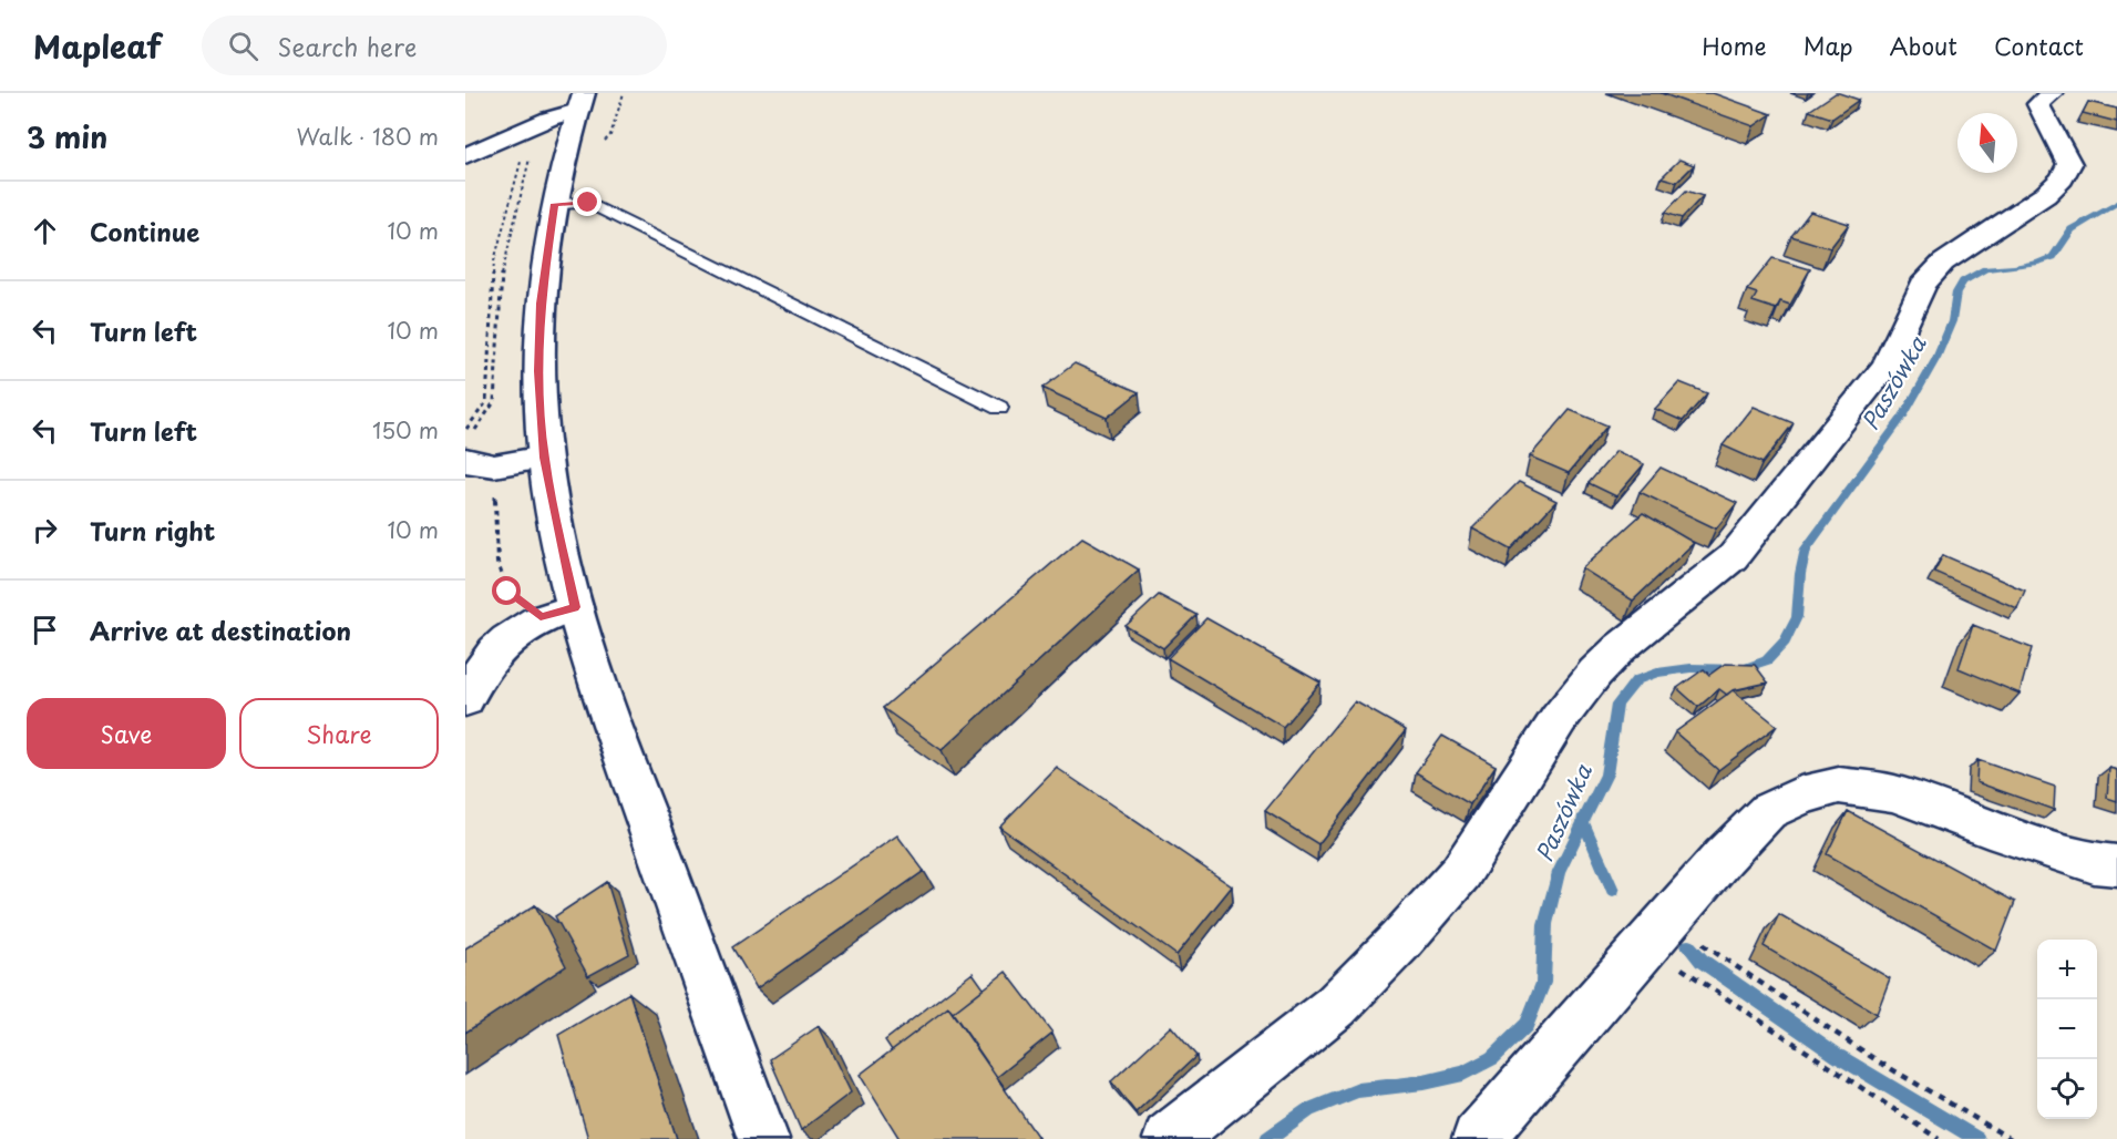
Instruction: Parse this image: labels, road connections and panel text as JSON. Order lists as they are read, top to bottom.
{
  "water": ["Paszówka"],
  "north": "top",
  "page": {
    "header": "Mapleaf",
    "search": "Search here",
    "nav": [
      "Home",
      "Map",
      "About",
      "Contact"
    ],
    "heading": ["3 min", "Walk · 180 m"],
    "list": [
      ["Continue", "10 m"],
      ["Turn left", "10 m"],
      ["Turn left", "150 m"],
      ["Turn right", "10 m"],
      "Arrive at destination"
    ],
    "buttons": ["Save", "Share"],
    "map_buttons": ["+", "−"]
  }
}
